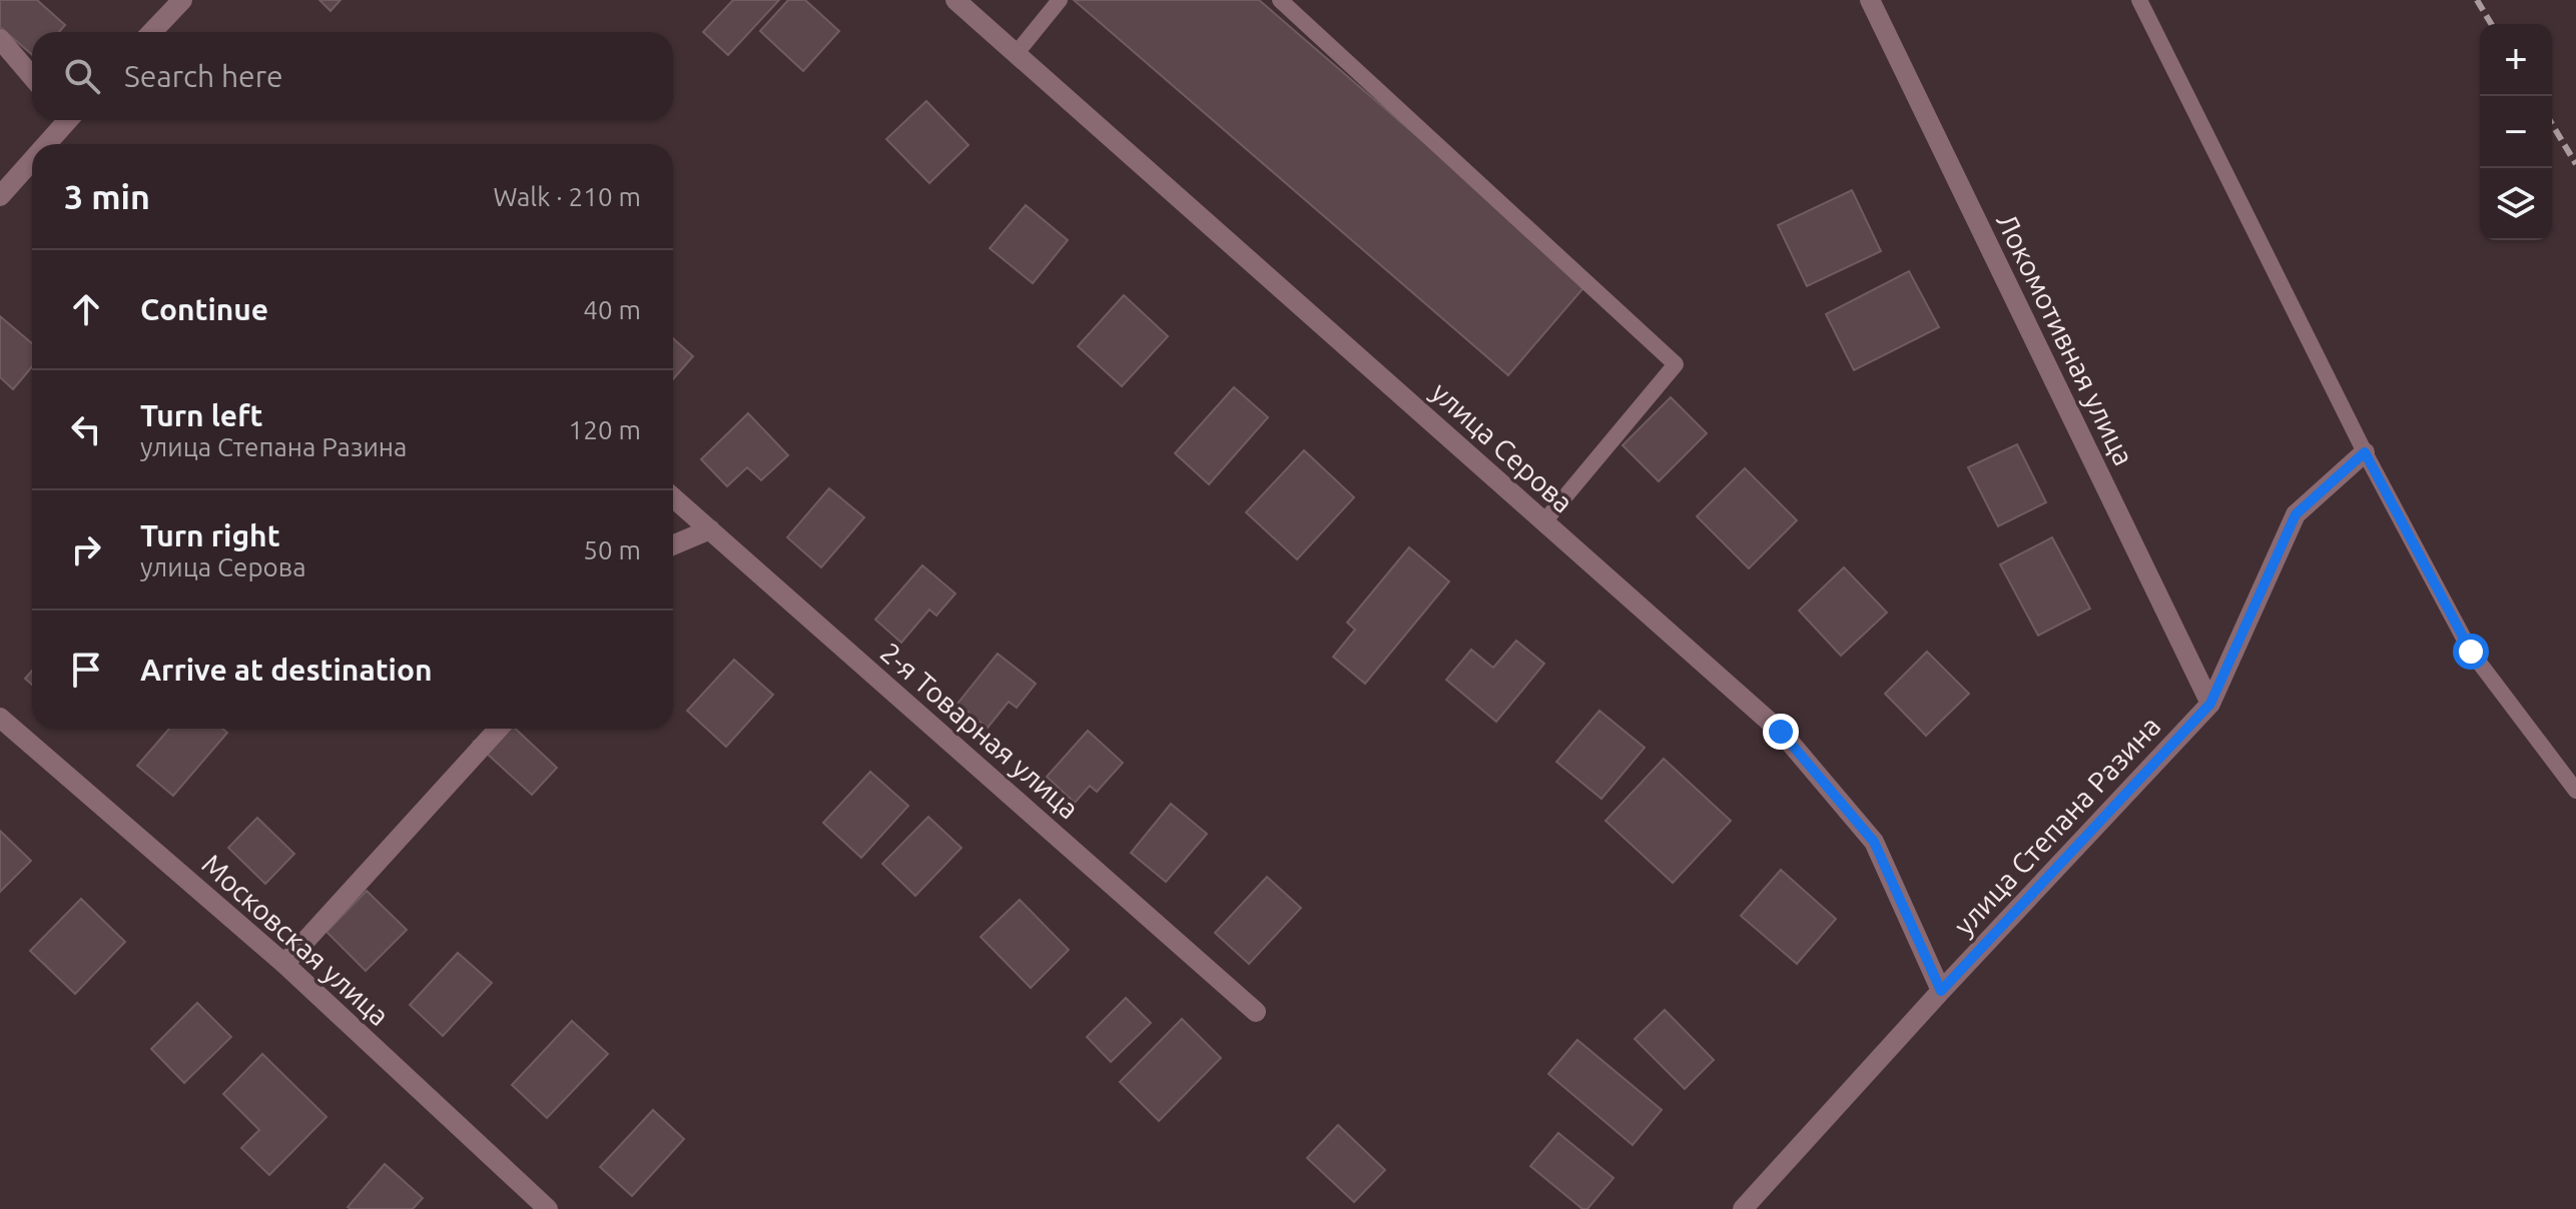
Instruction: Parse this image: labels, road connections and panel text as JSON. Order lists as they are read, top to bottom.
{
  "streets": {
    "street": [
      "Локомотивная улица",
      "улица Серова",
      "2-я Товарная улица",
      "улица Степана Разина",
      "Московская улица"
    ]
  },
  "crossings": [
    ["Локомотивная улица", "улица Степана Разина"],
    ["улица Серова", "улица Степана Разина"]
  ],
  "page": {
    "map_buttons": ["+", "−"],
    "search": "Search here",
    "heading": ["3 min", "Walk · 210 m"],
    "list": [
      ["Continue", "40 m"],
      ["Turn left", "улица Степана Разина", "120 m"],
      ["Turn right", "улица Серова", "50 m"],
      "Arrive at destination"
    ]
  }
}
